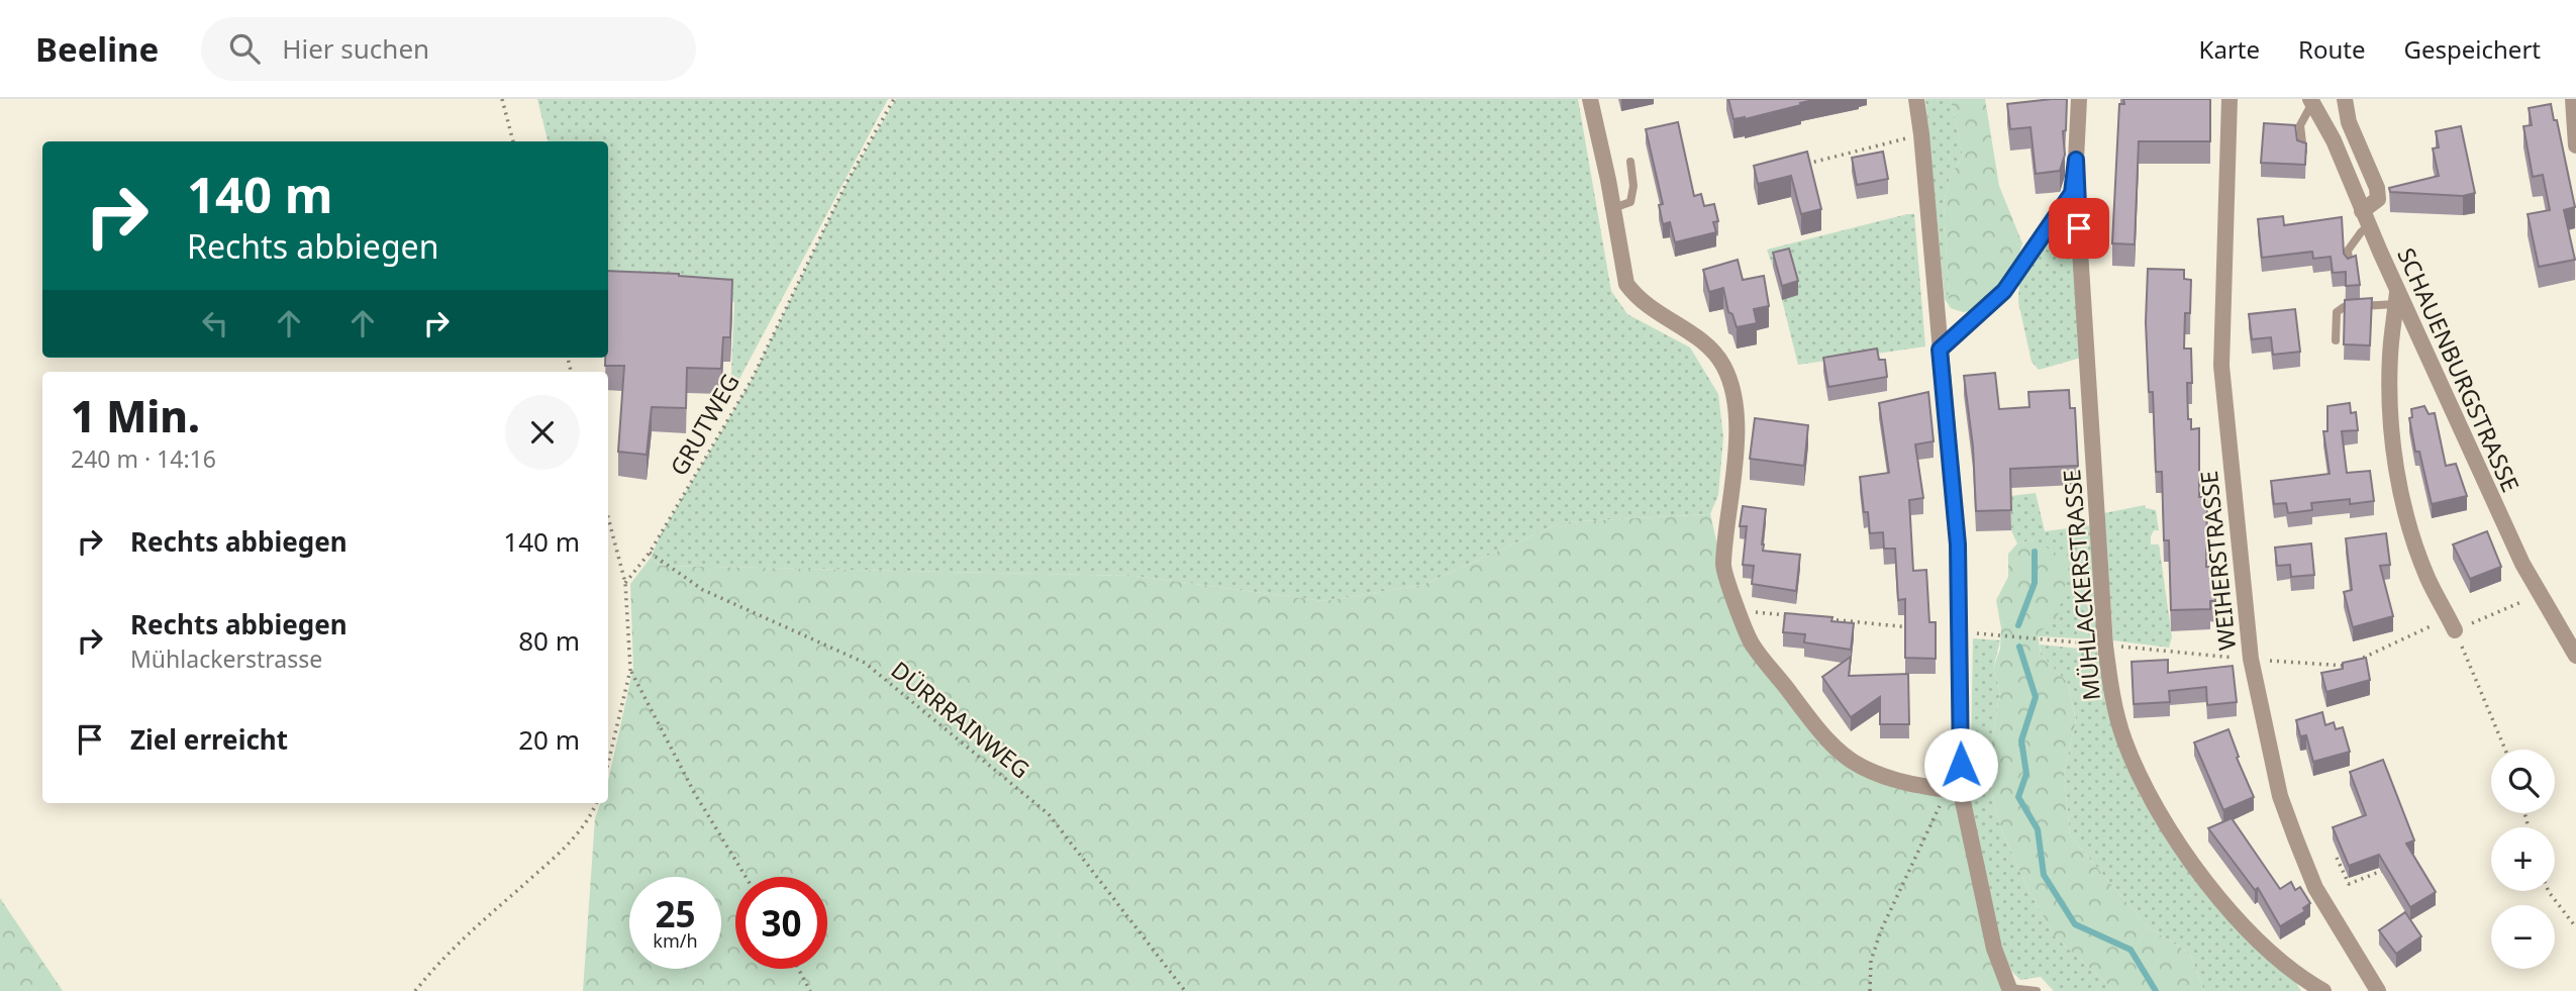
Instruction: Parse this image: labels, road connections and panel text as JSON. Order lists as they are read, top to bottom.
{
  "streets": {
    "street": ["SCHAUENBURGSTRASSE", "WEIHERSTRASSE", "MÜHLACKERSTRASSE"],
    "path": ["GRUTWEG", "DÜRRRAINWEG"]
  },
  "crossings": [
    ["GRUTWEG", "DÜRRRAINWEG"]
  ],
  "page": {
    "header": "Beeline",
    "search": "Hier suchen",
    "nav": ["Karte", "Route", "Gespeichert"],
    "turn": ["140 m", "Rechts abbiegen"],
    "heading": ["1 Min.", "240 m · 14:16"],
    "list": [
      {
        "name": "Rechts abbiegen",
        "value": "140 m"
      },
      {
        "name": "Rechts abbiegen",
        "note": "Mühlackerstrasse",
        "value": "80 m"
      },
      {
        "name": "Ziel erreicht",
        "value": "20 m"
      }
    ],
    "map_buttons": ["+", "−"],
    "speed": "25 km/h",
    "limit": "30"
  }
}
